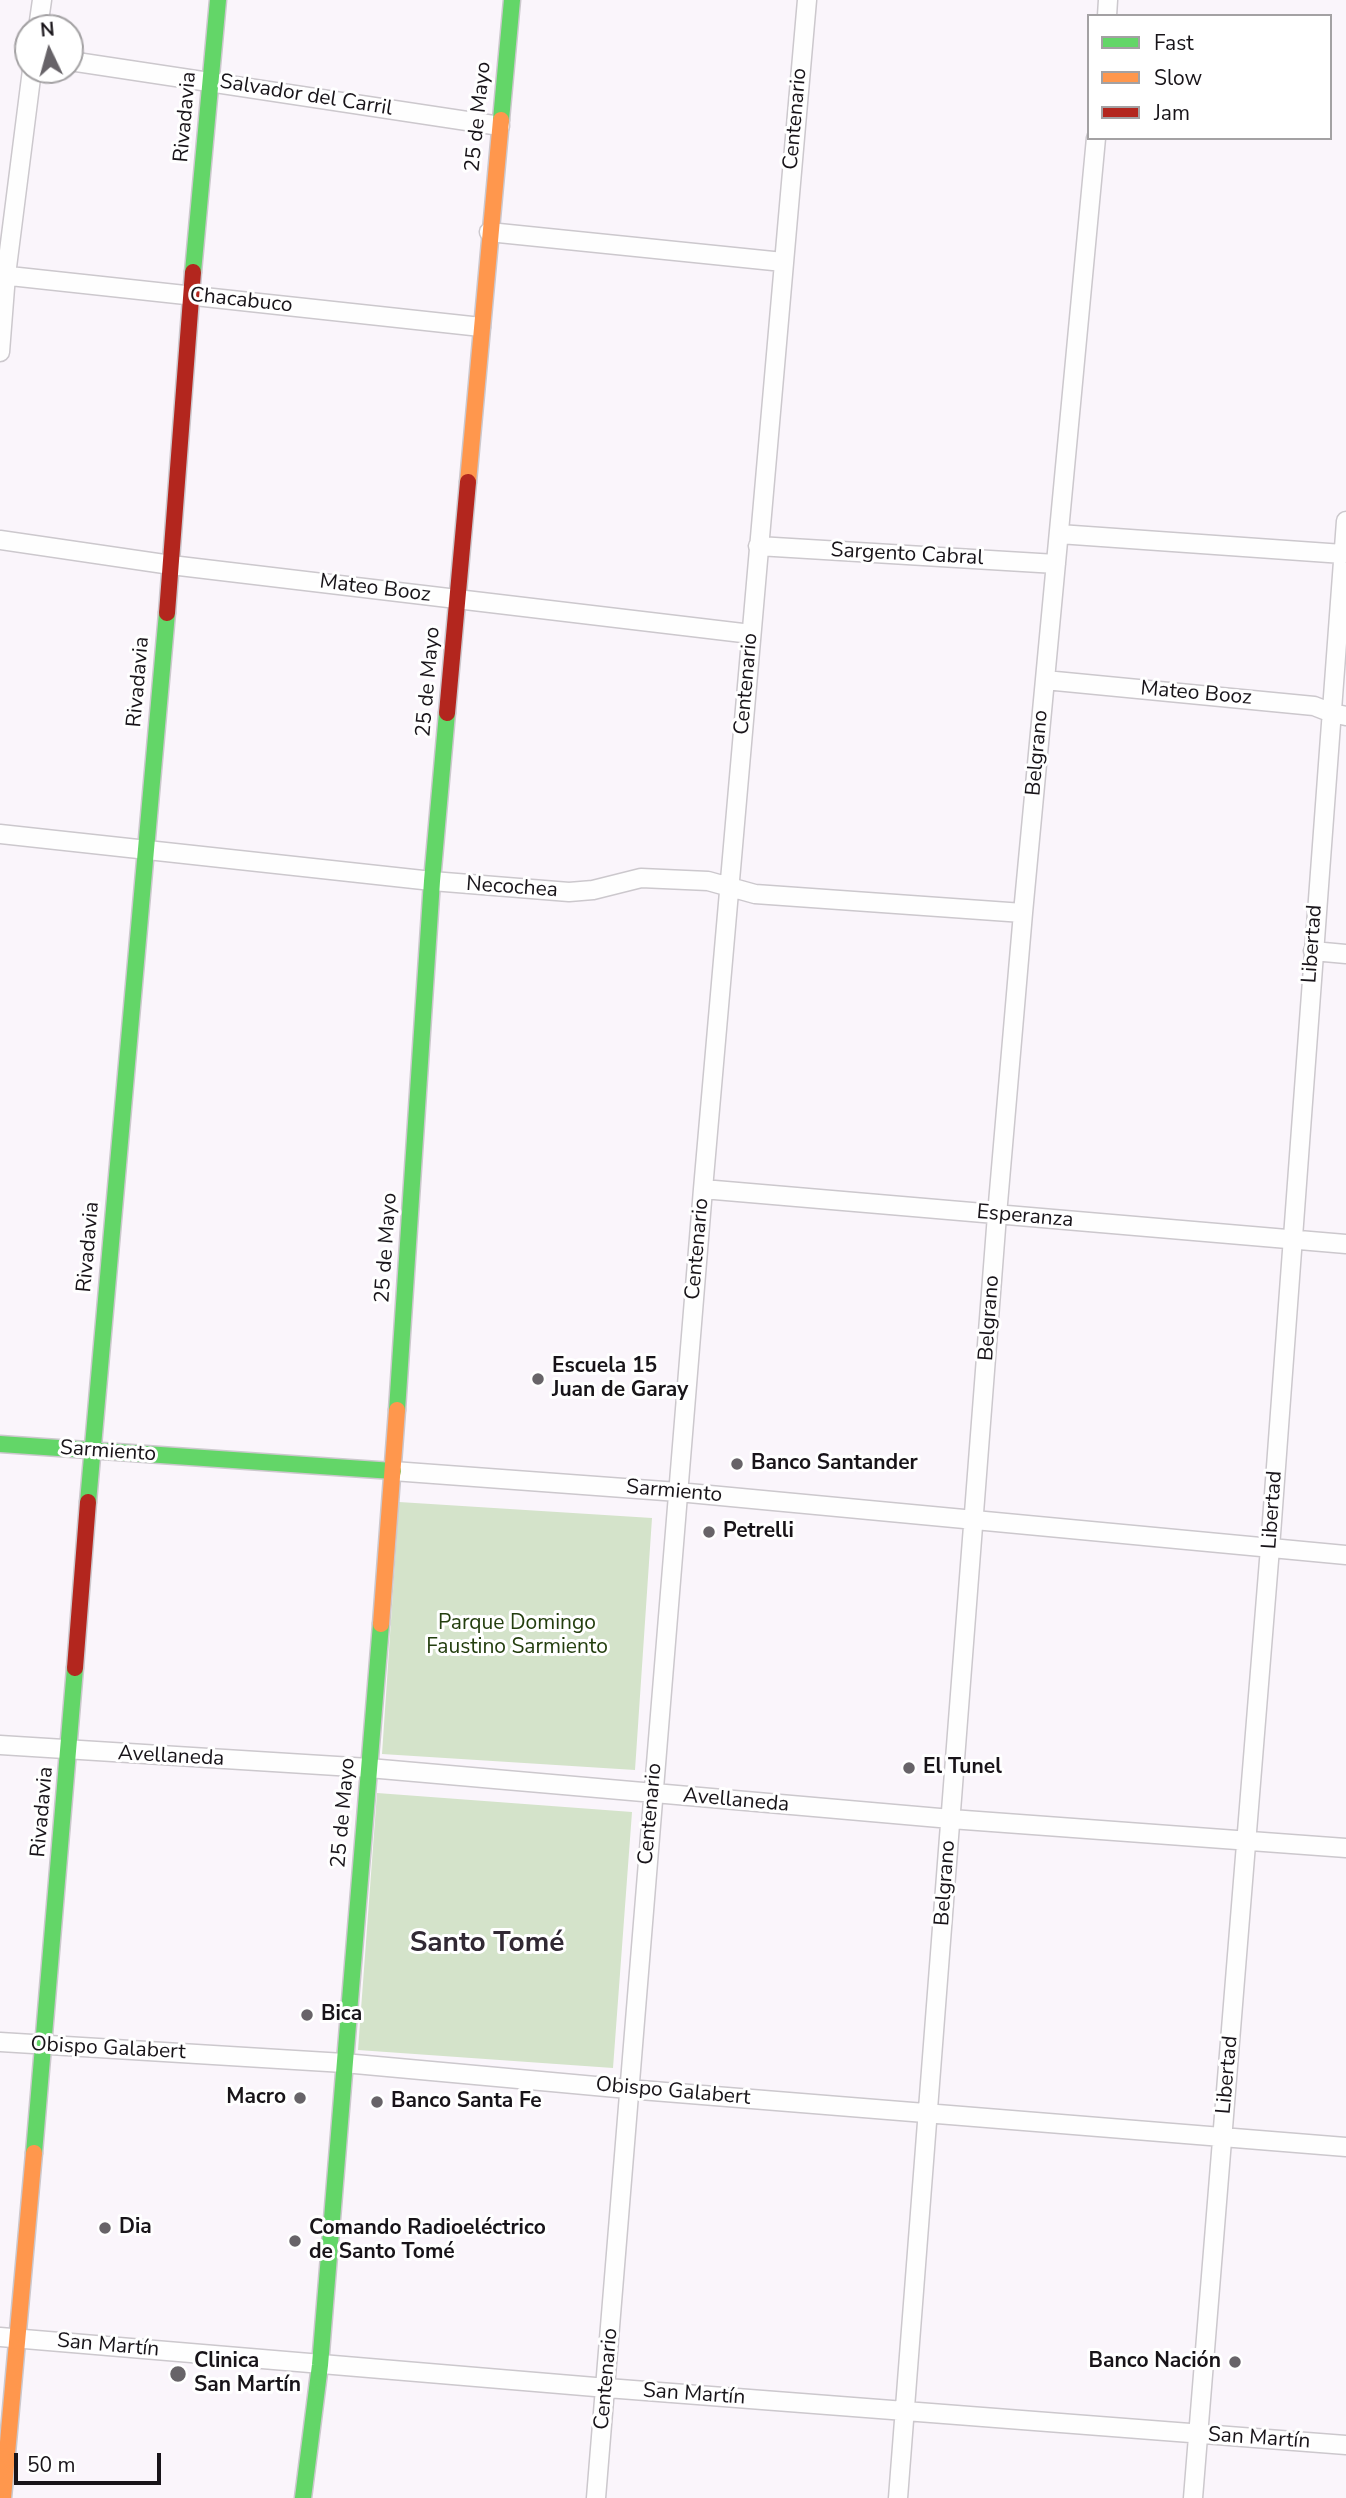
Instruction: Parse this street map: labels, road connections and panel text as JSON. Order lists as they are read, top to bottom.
{
  "streets": {
    "main road": ["Rivadavia", "25 de Mayo", "Sarmiento"],
    "street": [
      "Salvador del Carril",
      "Centenario",
      "Chacabuco",
      "Sargento Cabral",
      "Mateo Booz",
      "Belgrano",
      "Necochea",
      "Libertad",
      "Esperanza",
      "Avellaneda",
      "Obispo Galabert",
      "San Martín"
    ]
  },
  "crossings": [
    ["Salvador del Carril", "Rivadavia"],
    ["Salvador del Carril", "25 de Mayo"],
    ["Rivadavia", "Chacabuco"],
    ["Rivadavia", "Mateo Booz"],
    ["Rivadavia", "Necochea"],
    ["Rivadavia", "Sarmiento"],
    ["Rivadavia", "Avellaneda"],
    ["Rivadavia", "Obispo Galabert"],
    ["Rivadavia", "San Martín"],
    ["25 de Mayo", "Chacabuco"],
    ["25 de Mayo", "Mateo Booz"],
    ["25 de Mayo", "Necochea"],
    ["25 de Mayo", "Sarmiento"],
    ["25 de Mayo", "Avellaneda"],
    ["25 de Mayo", "Obispo Galabert"],
    ["25 de Mayo", "San Martín"],
    ["Centenario", "Sargento Cabral"],
    ["Centenario", "Mateo Booz"],
    ["Centenario", "Necochea"],
    ["Centenario", "Esperanza"],
    ["Centenario", "Sarmiento"],
    ["Centenario", "Avellaneda"],
    ["Centenario", "Obispo Galabert"],
    ["Centenario", "San Martín"],
    ["Sargento Cabral", "Belgrano"],
    ["Mateo Booz", "Belgrano"],
    ["Mateo Booz", "Libertad"],
    ["Belgrano", "Necochea"],
    ["Belgrano", "Esperanza"],
    ["Belgrano", "Sarmiento"],
    ["Belgrano", "Avellaneda"],
    ["Belgrano", "Obispo Galabert"],
    ["Belgrano", "San Martín"],
    ["Libertad", "Esperanza"],
    ["Libertad", "Sarmiento"],
    ["Libertad", "Avellaneda"],
    ["Libertad", "Obispo Galabert"],
    ["Libertad", "San Martín"]
  ],
  "districts": ["Santo Tomé"],
  "parks": ["Parque Domingo Faustino Sarmiento"],
  "places": [
    "Escuela 15 Juan de Garay",
    "Banco Santander",
    "Petrelli",
    "El Tunel",
    "Bica",
    "Macro",
    "Banco Santa Fe",
    "Dia",
    "Comando Radioeléctrico de Santo Tomé",
    "Banco Nación",
    "Clinica San Martín"
  ],
  "legend": ["Fast", "Slow", "Jam"],
  "scale_bar": "50 m",
  "north": "top"
}
